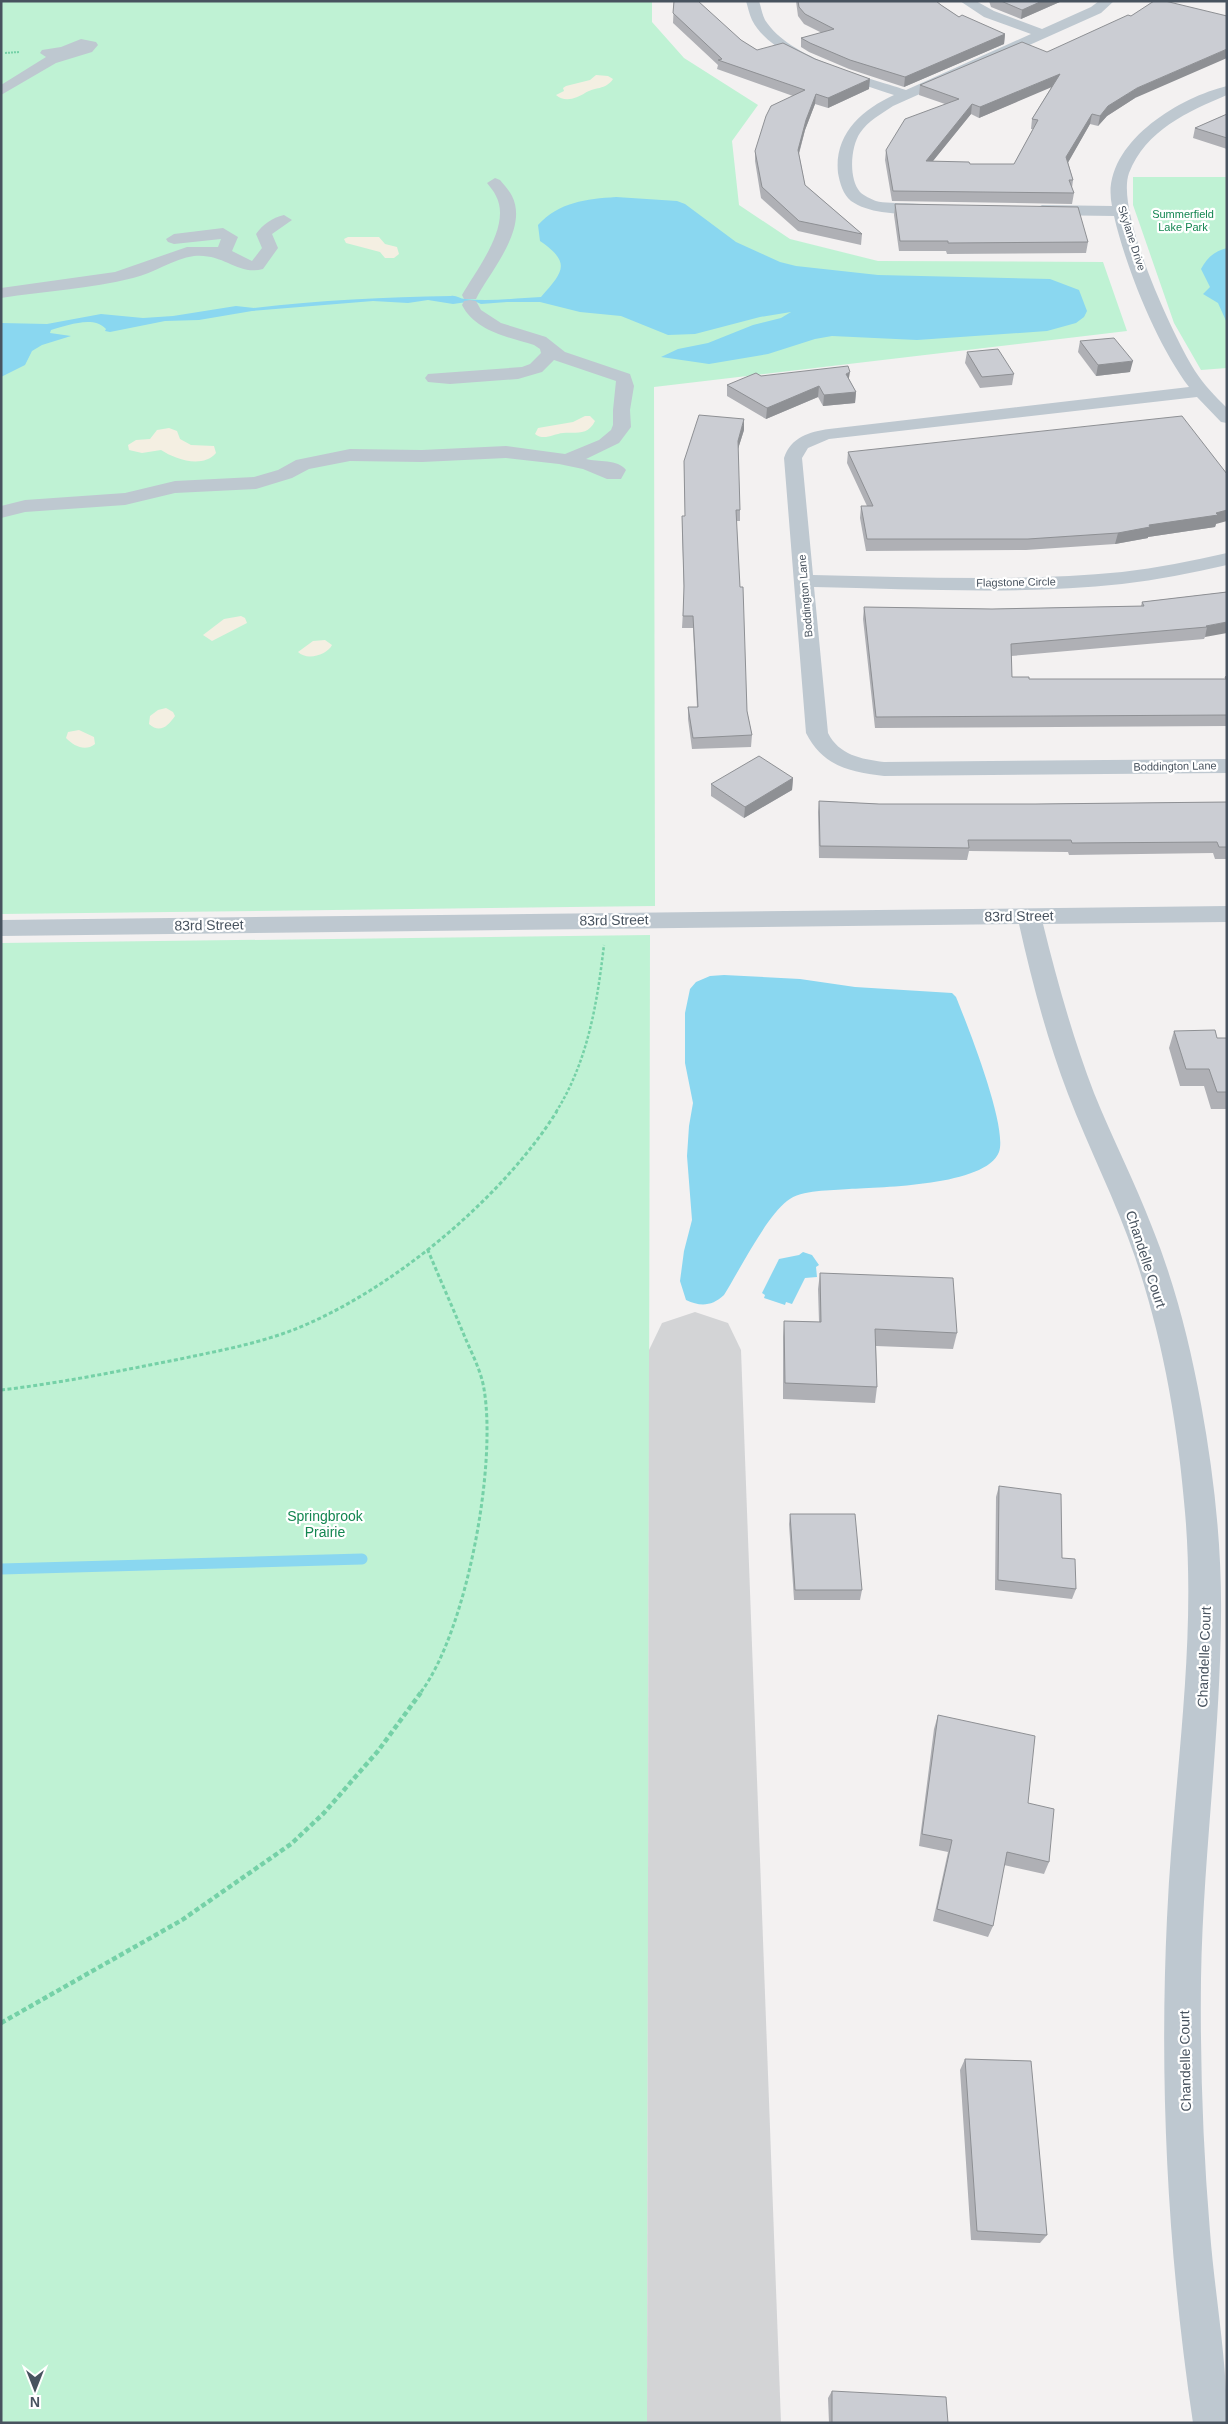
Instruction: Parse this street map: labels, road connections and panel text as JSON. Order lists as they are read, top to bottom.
{
  "streets": {
    "street": [
      "Skylane Drive",
      "Flagstone Circle",
      "Boddington Lane",
      "83rd Street",
      "Chandelle Court"
    ]
  },
  "crossings": [
    ["Skylane Drive", "Boddington Lane"],
    ["Flagstone Circle", "Boddington Lane"],
    ["83rd Street", "Chandelle Court"]
  ],
  "parks": ["Summerfield Lake Park", "Springbrook Prairie"],
  "north": "bottom"
}
